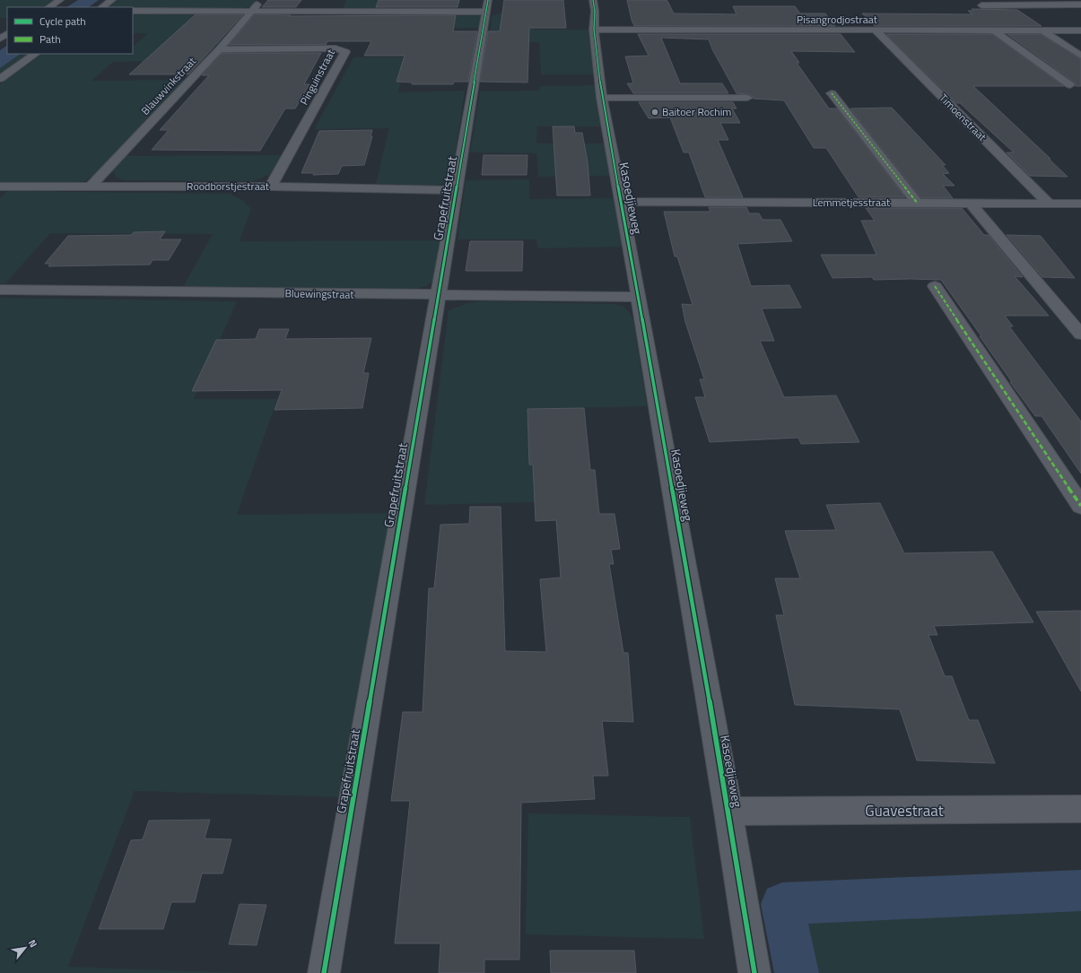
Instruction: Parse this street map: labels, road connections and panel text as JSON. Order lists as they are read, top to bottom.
{
  "streets": {
    "street": [
      "Pisangrodjostraat",
      "Pinguinstraat",
      "Blauwvinkstraat",
      "Timoenstraat",
      "Roodborstjestraat",
      "Grapefruitstraat",
      "Kasoedjieweg",
      "Lemmetjesstraat",
      "Bluewingstraat",
      "Guavestraat"
    ]
  },
  "crossings": [
    ["Pisangrodjostraat", "Timoenstraat"],
    ["Pisangrodjostraat", "Kasoedjieweg"],
    ["Pinguinstraat", "Blauwvinkstraat"],
    ["Pinguinstraat", "Roodborstjestraat"],
    ["Blauwvinkstraat", "Roodborstjestraat"],
    ["Timoenstraat", "Lemmetjesstraat"],
    ["Roodborstjestraat", "Grapefruitstraat"],
    ["Grapefruitstraat", "Bluewingstraat"],
    ["Kasoedjieweg", "Lemmetjesstraat"],
    ["Kasoedjieweg", "Bluewingstraat"],
    ["Kasoedjieweg", "Guavestraat"]
  ],
  "places": ["Baitoer Rochim"],
  "legend": ["Cycle path", "Path"],
  "north": "top right"
}
